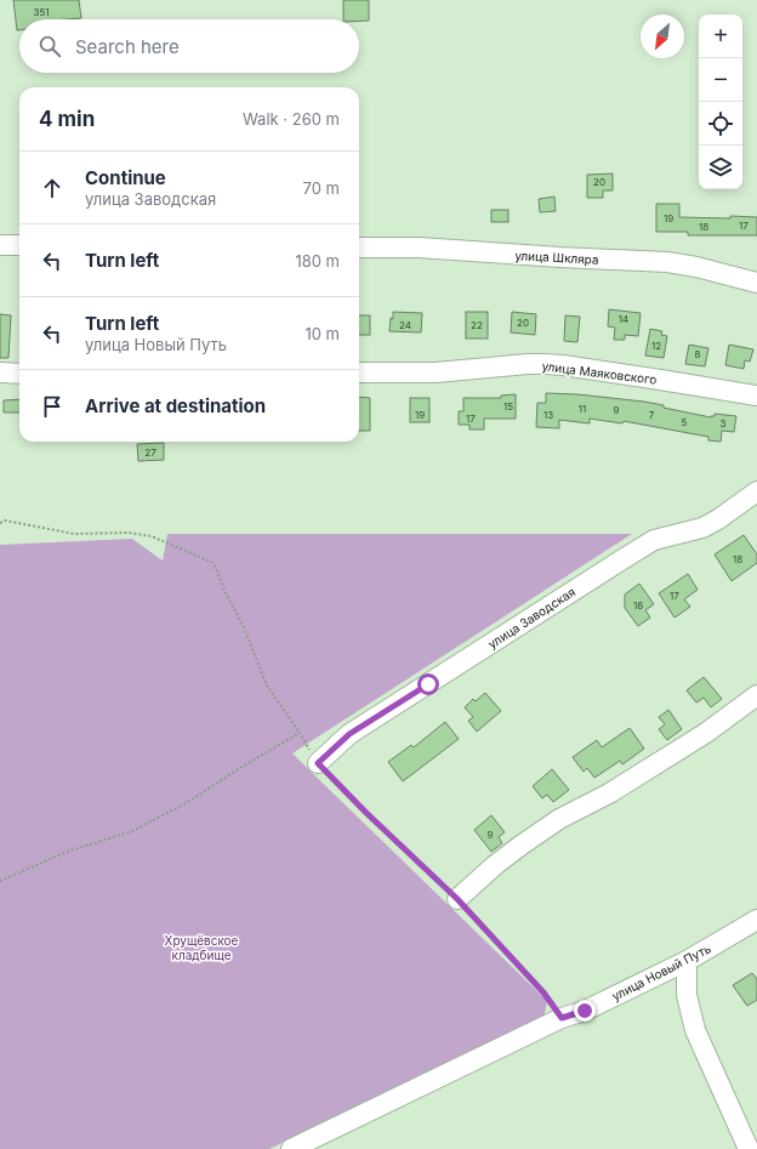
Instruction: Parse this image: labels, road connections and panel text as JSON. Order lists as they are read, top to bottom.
{
  "streets": {
    "street": [
      "улица Шкляра",
      "улица Маяковского",
      "улица Заводская",
      "улица Новый Путь"
    ]
  },
  "parks": ["Хрущёвское кладбище"],
  "house_numbers": [
    "351",
    "20",
    "19",
    "17",
    "18",
    "14",
    "20",
    "24",
    "22",
    "12",
    "8",
    "15",
    "11",
    "9",
    "19",
    "13",
    "7",
    "17",
    "5",
    "3",
    "27",
    "18",
    "17",
    "16",
    "9"
  ],
  "north": "bottom left",
  "page": {
    "map_buttons": ["+", "−"],
    "search": "Search here",
    "heading": ["4 min", "Walk · 260 m"],
    "list": [
      ["Continue", "улица Заводская", "70 m"],
      ["Turn left", "180 m"],
      ["Turn left", "улица Новый Путь", "10 m"],
      "Arrive at destination"
    ]
  }
}
